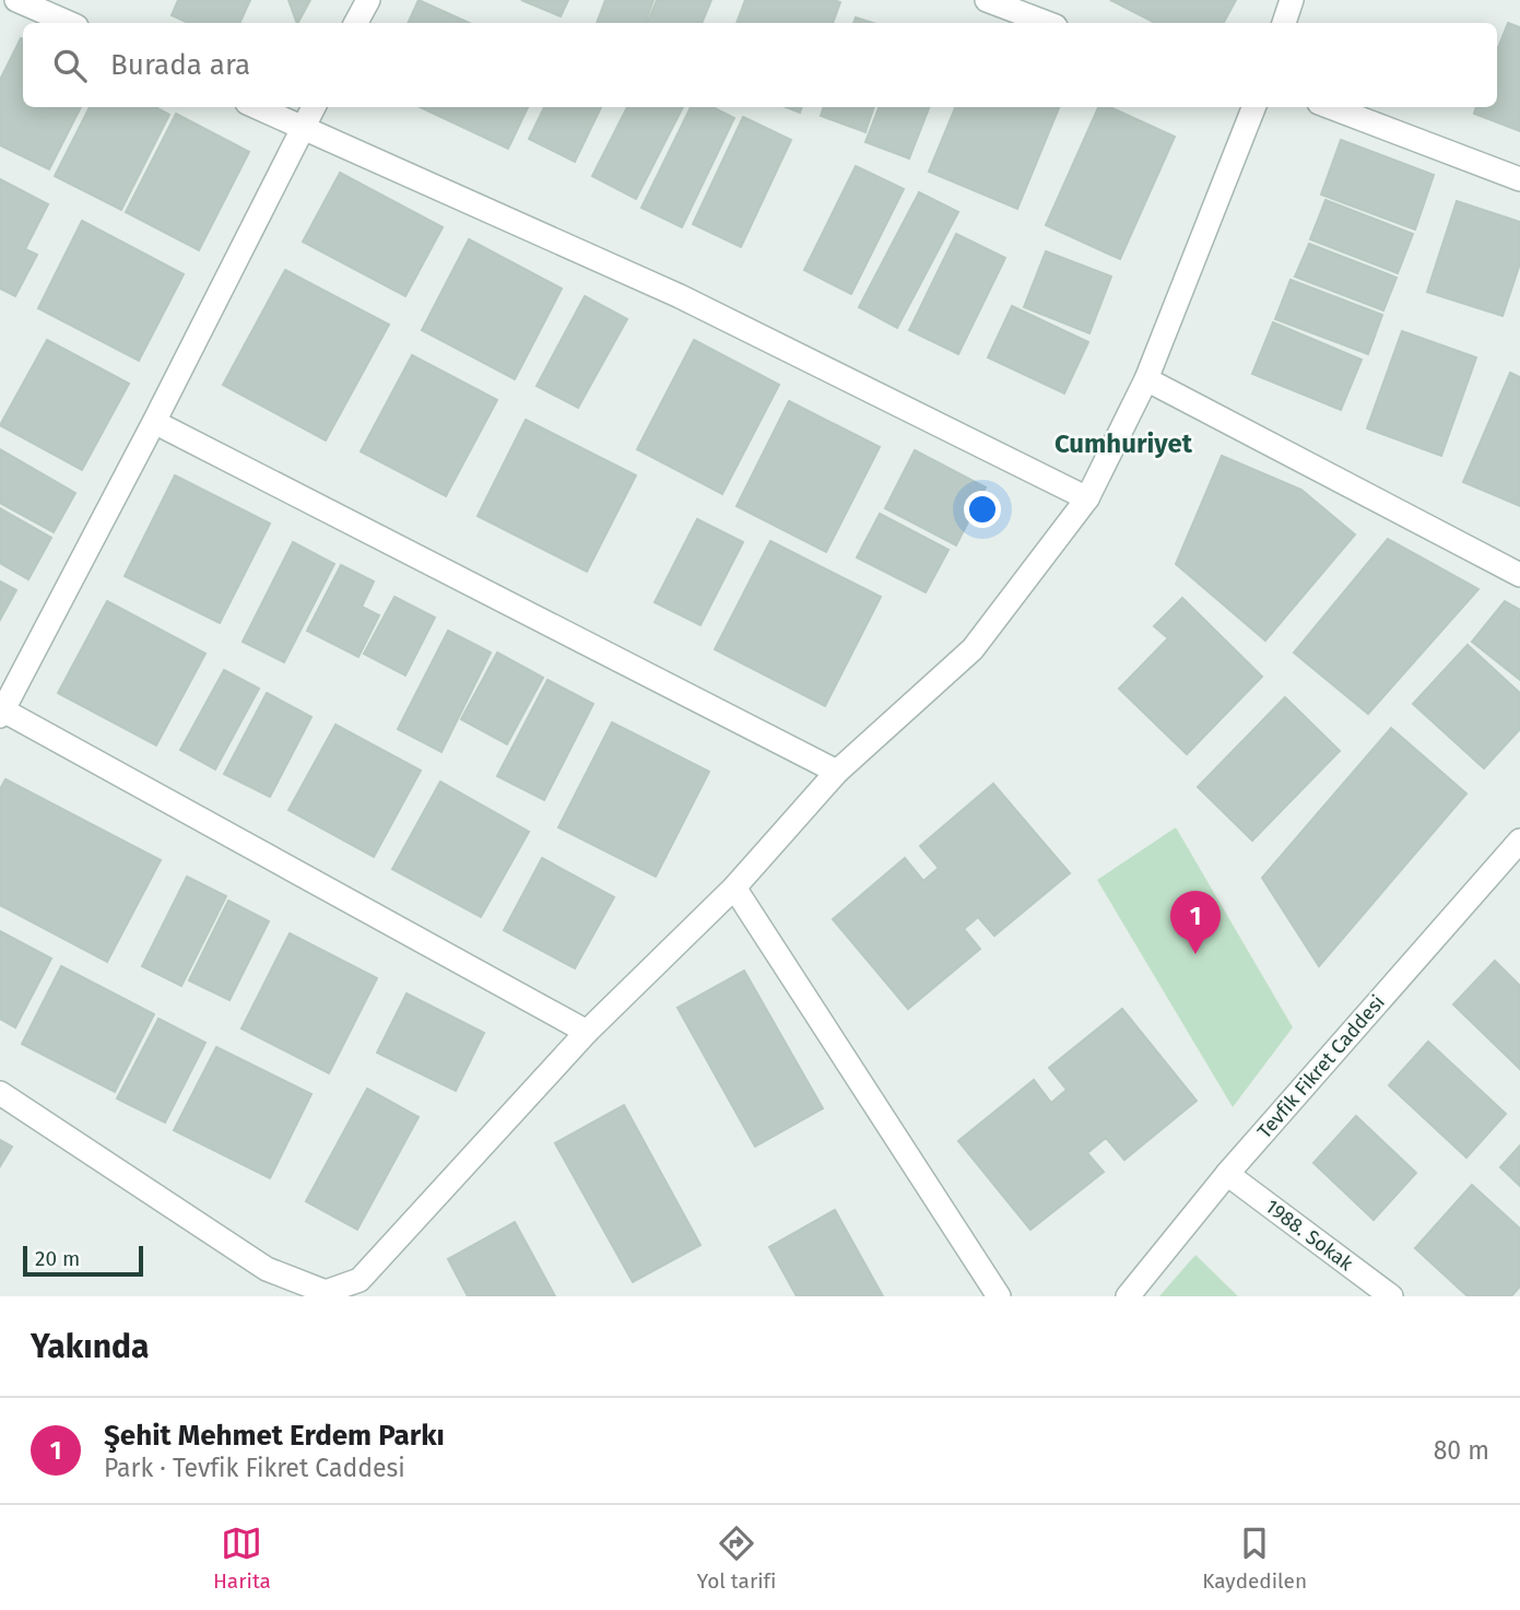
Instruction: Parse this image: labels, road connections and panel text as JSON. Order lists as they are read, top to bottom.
{
  "streets": {
    "street": ["Tevfik Fikret Caddesi", "1988. Sokak"]
  },
  "crossings": [
    ["Tevfik Fikret Caddesi", "1988. Sokak"]
  ],
  "districts": ["Cumhuriyet"],
  "scale_bar": "20 m",
  "page": {
    "search": "Burada ara",
    "pins": "1",
    "scale": "20 m",
    "heading": "Yakında",
    "list": [
      {
        "mark": "1",
        "name": "Şehit Mehmet Erdem Parkı",
        "note": "Park · Tevfik Fikret Caddesi",
        "value": "80 m"
      }
    ],
    "nav": ["Harita", "Yol tarifi", "Kaydedilen"]
  }
}
